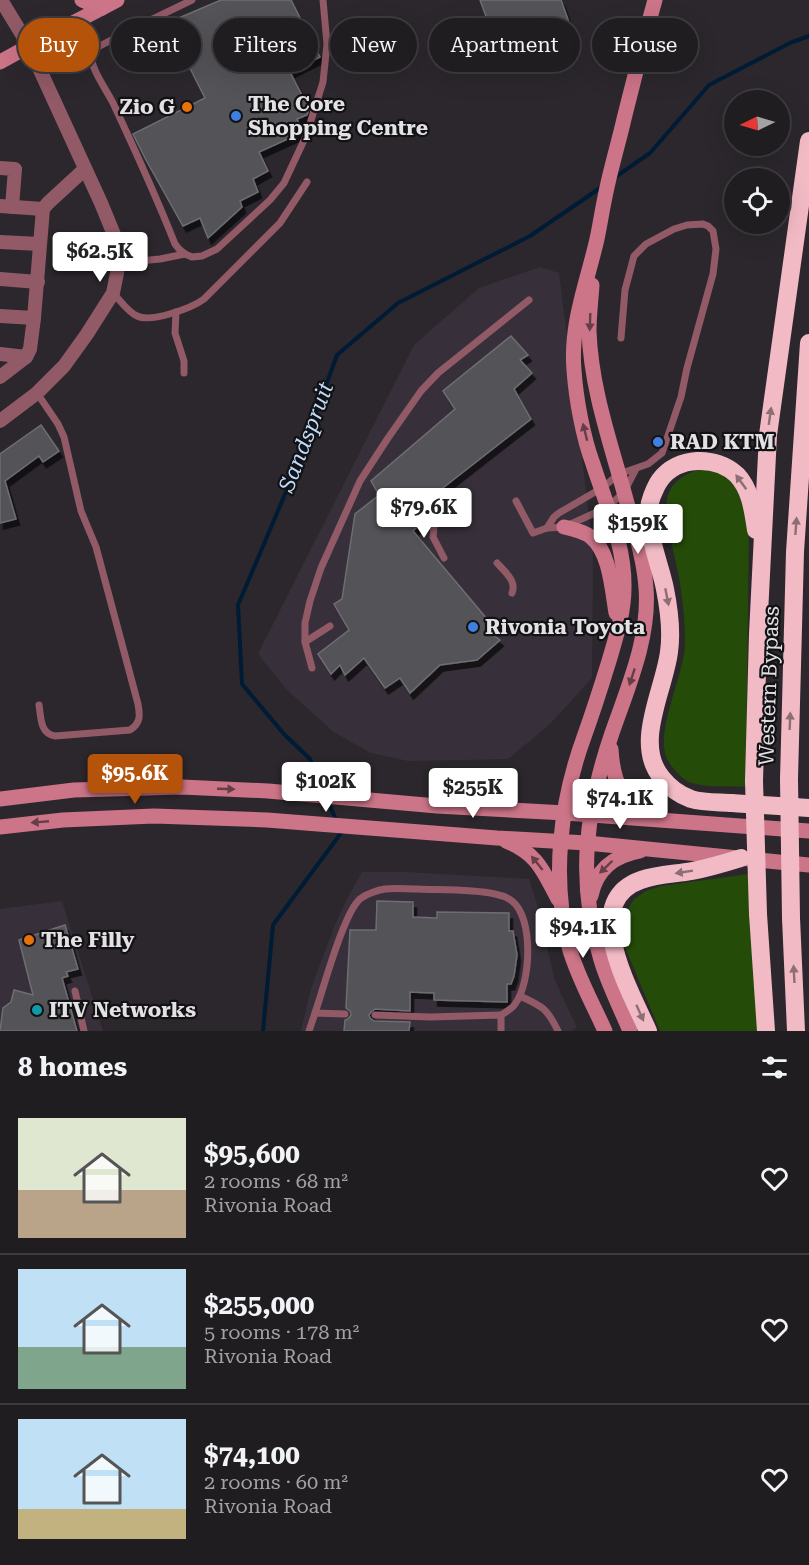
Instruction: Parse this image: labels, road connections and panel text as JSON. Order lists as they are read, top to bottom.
{
  "streets": {
    "highway": ["Western Bypass"]
  },
  "water": ["Sandspruit"],
  "places": [
    "Zio G",
    "The Core Shopping Centre",
    "RAD KTM",
    "Rivonia Toyota",
    "The Filly",
    "ITV Networks"
  ],
  "north": "left",
  "page": {
    "chip": [
      "Buy",
      "Rent",
      "Filters",
      "New",
      "Apartment",
      "House"
    ],
    "price": [
      "$62.5K",
      "$79.6K",
      "$159K",
      "$95.6K",
      "$102K",
      "$255K",
      "$74.1K",
      "$94.1K"
    ],
    "heading": "8 homes",
    "list": [
      {
        "name": "$95,600",
        "note": "2 rooms · 68 m² · Rivonia Road"
      },
      {
        "name": "$255,000",
        "note": "5 rooms · 178 m² · Rivonia Road"
      },
      {
        "name": "$74,100",
        "note": "2 rooms · 60 m² · Rivonia Road"
      }
    ]
  }
}
